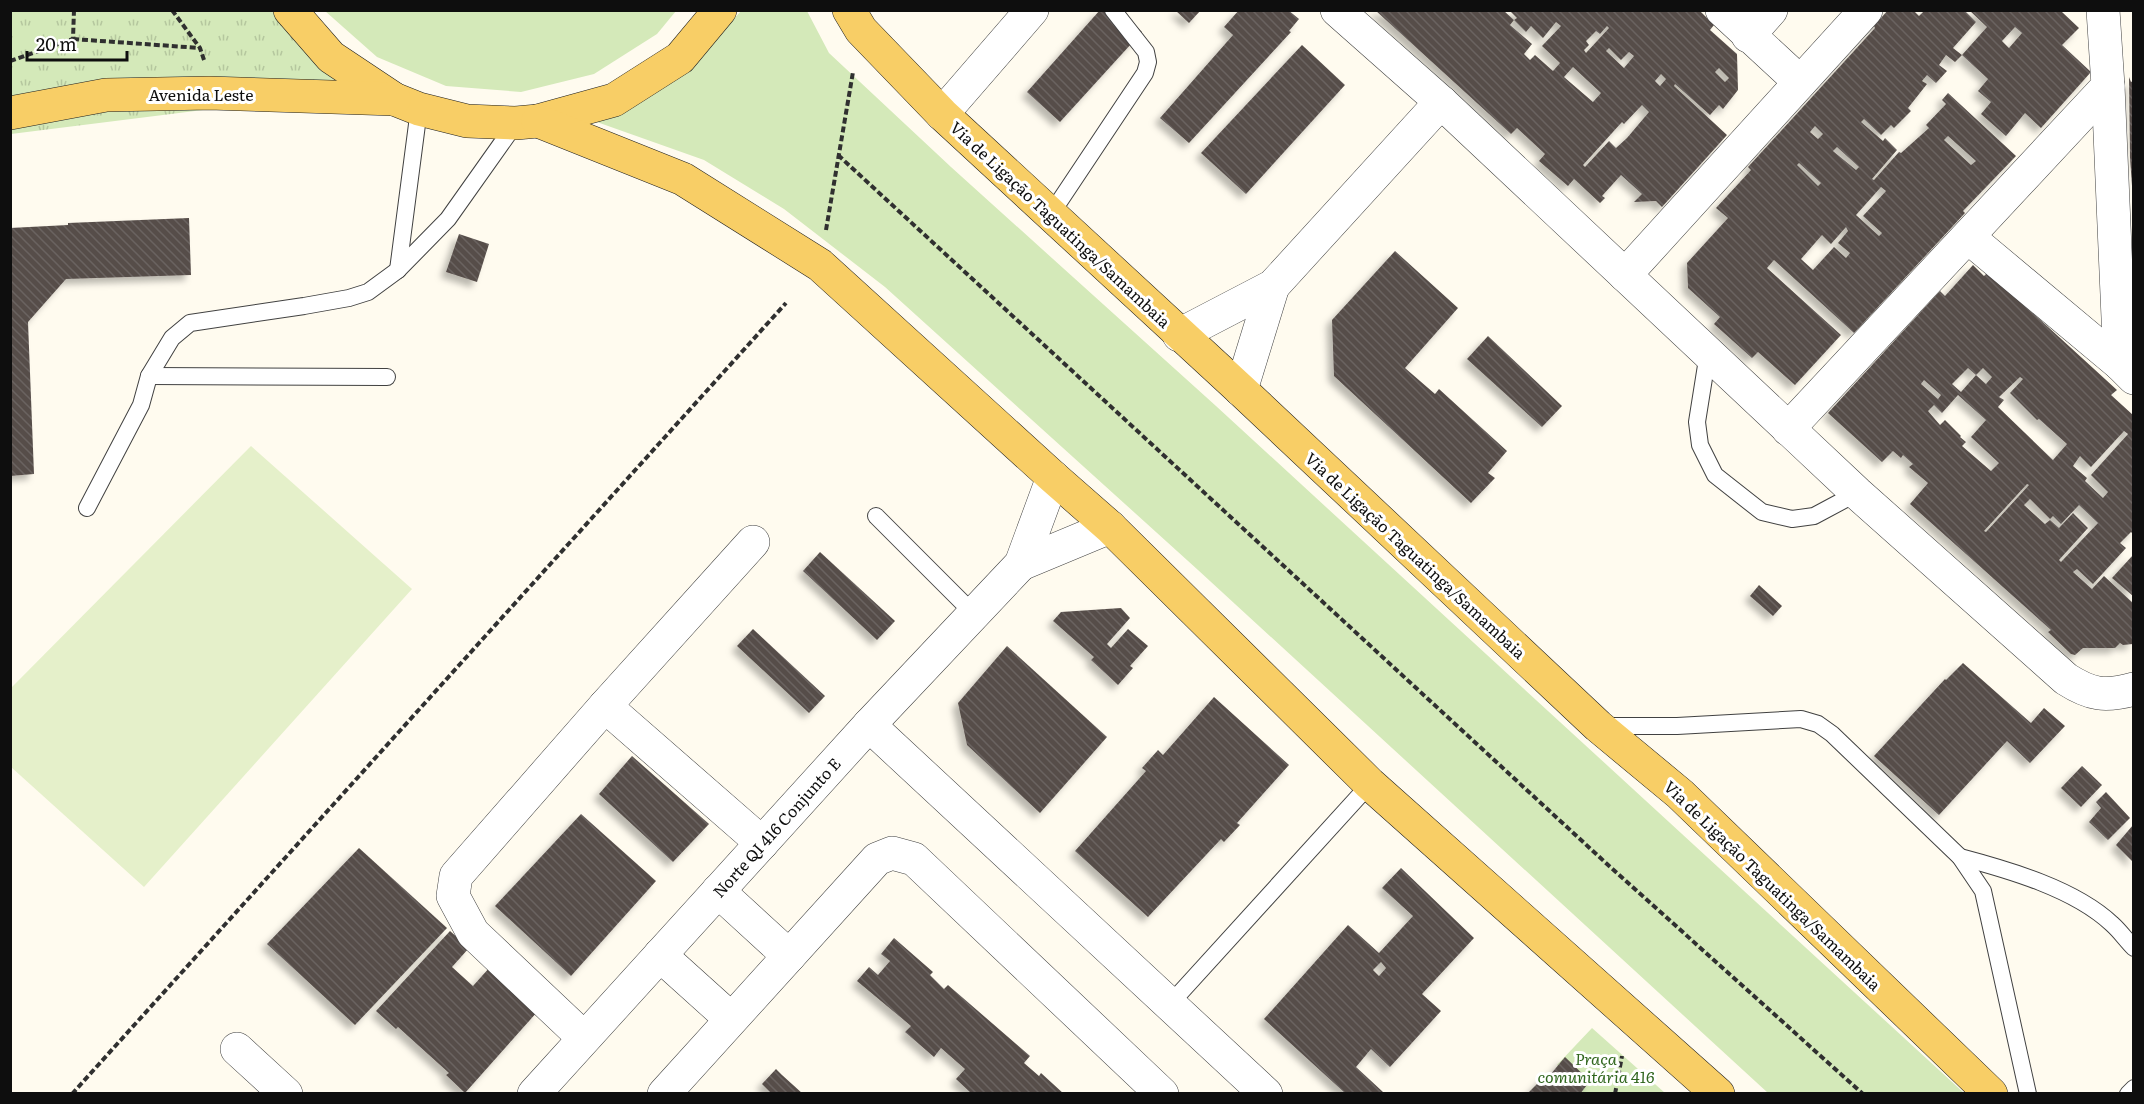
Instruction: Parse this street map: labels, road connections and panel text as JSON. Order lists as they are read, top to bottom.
{
  "streets": {
    "main road": ["Avenida Leste", "Via de Ligação Taguatinga/Samambaia"],
    "street": ["Norte QI 416 Conjunto E"]
  },
  "parks": ["Praça comunitária 416"],
  "scale_bar": "20 m"
}
